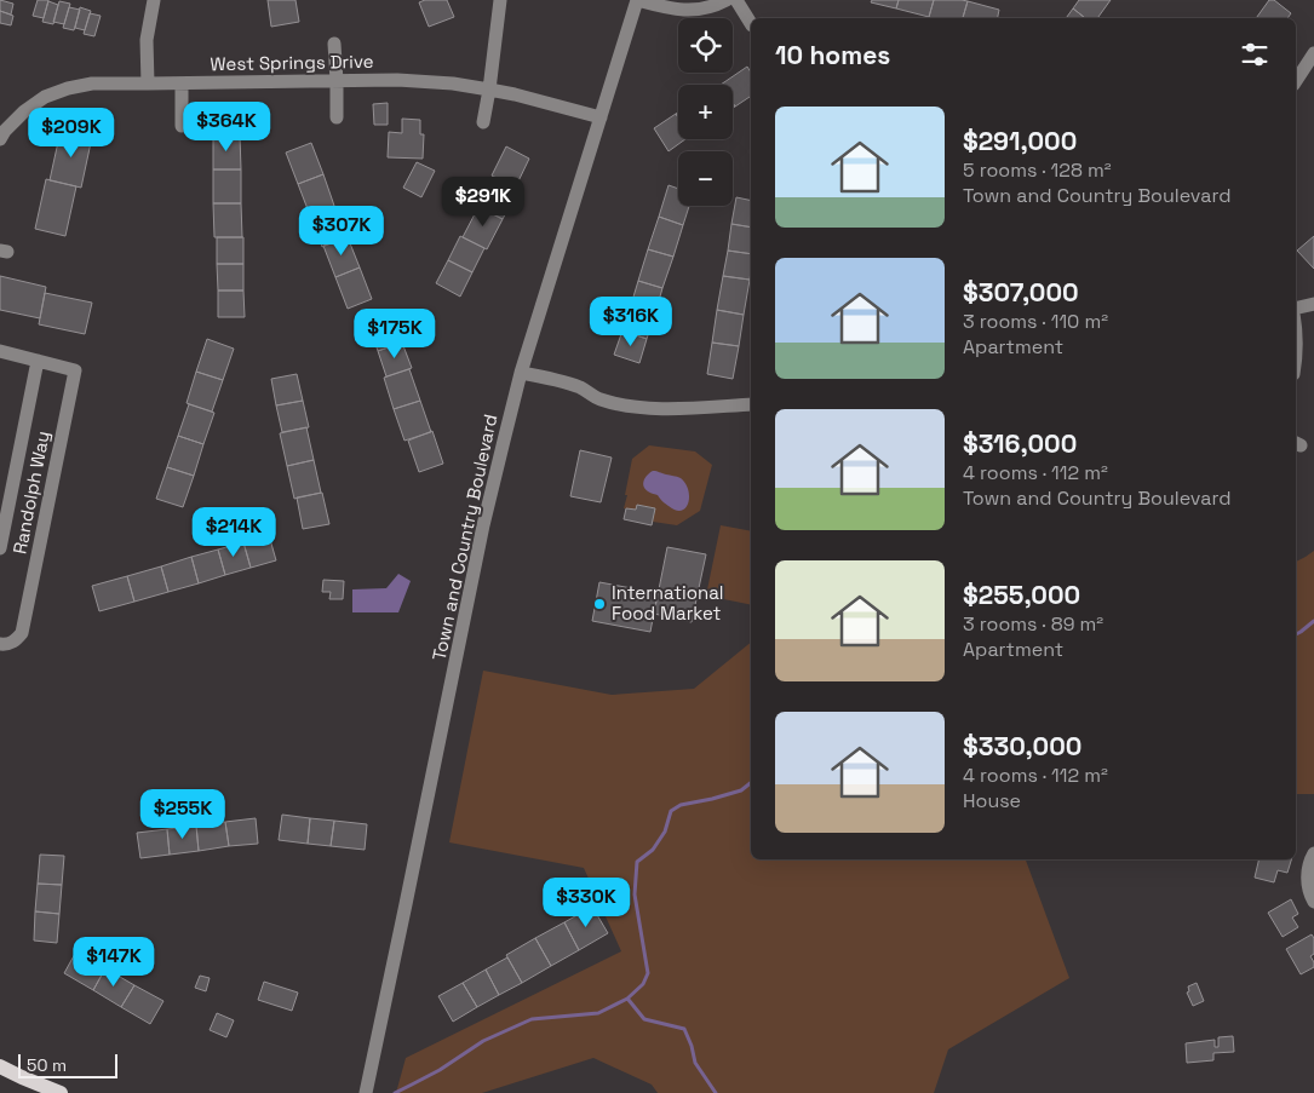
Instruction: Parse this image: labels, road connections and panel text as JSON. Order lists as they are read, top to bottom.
{
  "streets": {
    "street": ["West Springs Drive", "Randolph Way", "Town and Country Boulevard"]
  },
  "crossings": [
    ["West Springs Drive", "Town and Country Boulevard"]
  ],
  "places": ["International Food Market"],
  "scale_bar": "50 m",
  "page": {
    "map_buttons": ["+", "−"],
    "heading": "10 homes",
    "list": [
      {
        "name": "$291,000",
        "note": "5 rooms · 128 m² · Town and Country Boulevard"
      },
      {
        "name": "$307,000",
        "note": "3 rooms · 110 m² · Apartment"
      },
      {
        "name": "$316,000",
        "note": "4 rooms · 112 m² · Town and Country Boulevard"
      },
      {
        "name": "$255,000",
        "note": "3 rooms · 89 m² · Apartment"
      },
      {
        "name": "$330,000",
        "note": "4 rooms · 112 m² · House"
      }
    ],
    "price": [
      "$364K",
      "$209K",
      "$291K",
      "$307K",
      "$316K",
      "$175K",
      "$214K",
      "$255K",
      "$330K",
      "$147K"
    ],
    "scale": "50 m"
  }
}
